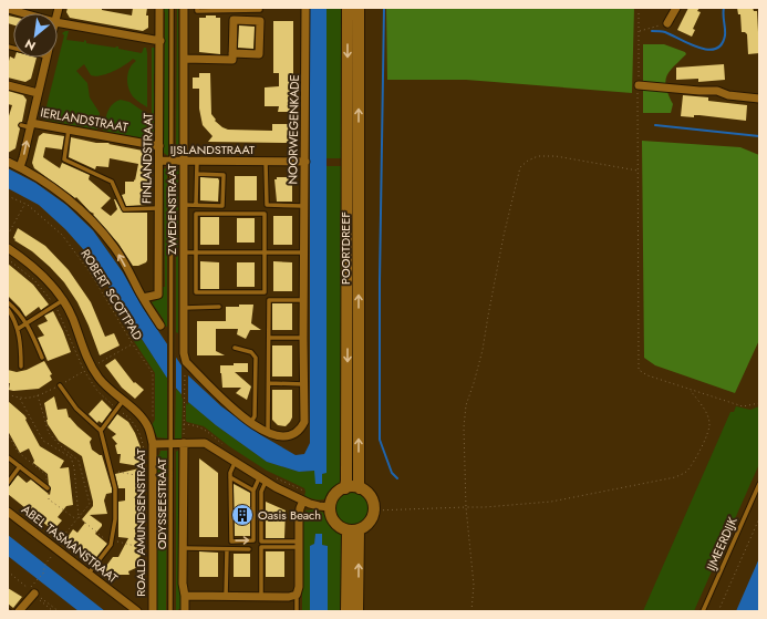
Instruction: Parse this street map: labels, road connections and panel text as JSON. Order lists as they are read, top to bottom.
{
  "streets": {
    "main road": ["POORTDREEF"],
    "street": [
      "IERLANDSTRAAT",
      "NOORWEGENKADE",
      "IJSLANDSTRAAT",
      "FINLANDSTRAAT",
      "ZWEDENSTRAAT",
      "ROALD AMUNDSENSTRAAT",
      "ABEL TASMANSTRAAT"
    ],
    "lane": ["ODYSSEESTRAAT", "IJMEERDIJK"],
    "path": ["ROBERT SCOTTPAD"]
  },
  "crossings": [
    ["IERLANDSTRAAT", "FINLANDSTRAAT"],
    ["NOORWEGENKADE", "IJSLANDSTRAAT"],
    ["NOORWEGENKADE", "ZWEDENSTRAAT"],
    ["IJSLANDSTRAAT", "FINLANDSTRAAT"],
    ["IJSLANDSTRAAT", "ZWEDENSTRAAT"],
    ["IJSLANDSTRAAT", "ODYSSEESTRAAT"],
    ["ROBERT SCOTTPAD", "ROALD AMUNDSENSTRAAT"]
  ],
  "places": {
    "building": ["Oasis Beach"]
  },
  "north": "bottom left"
}
